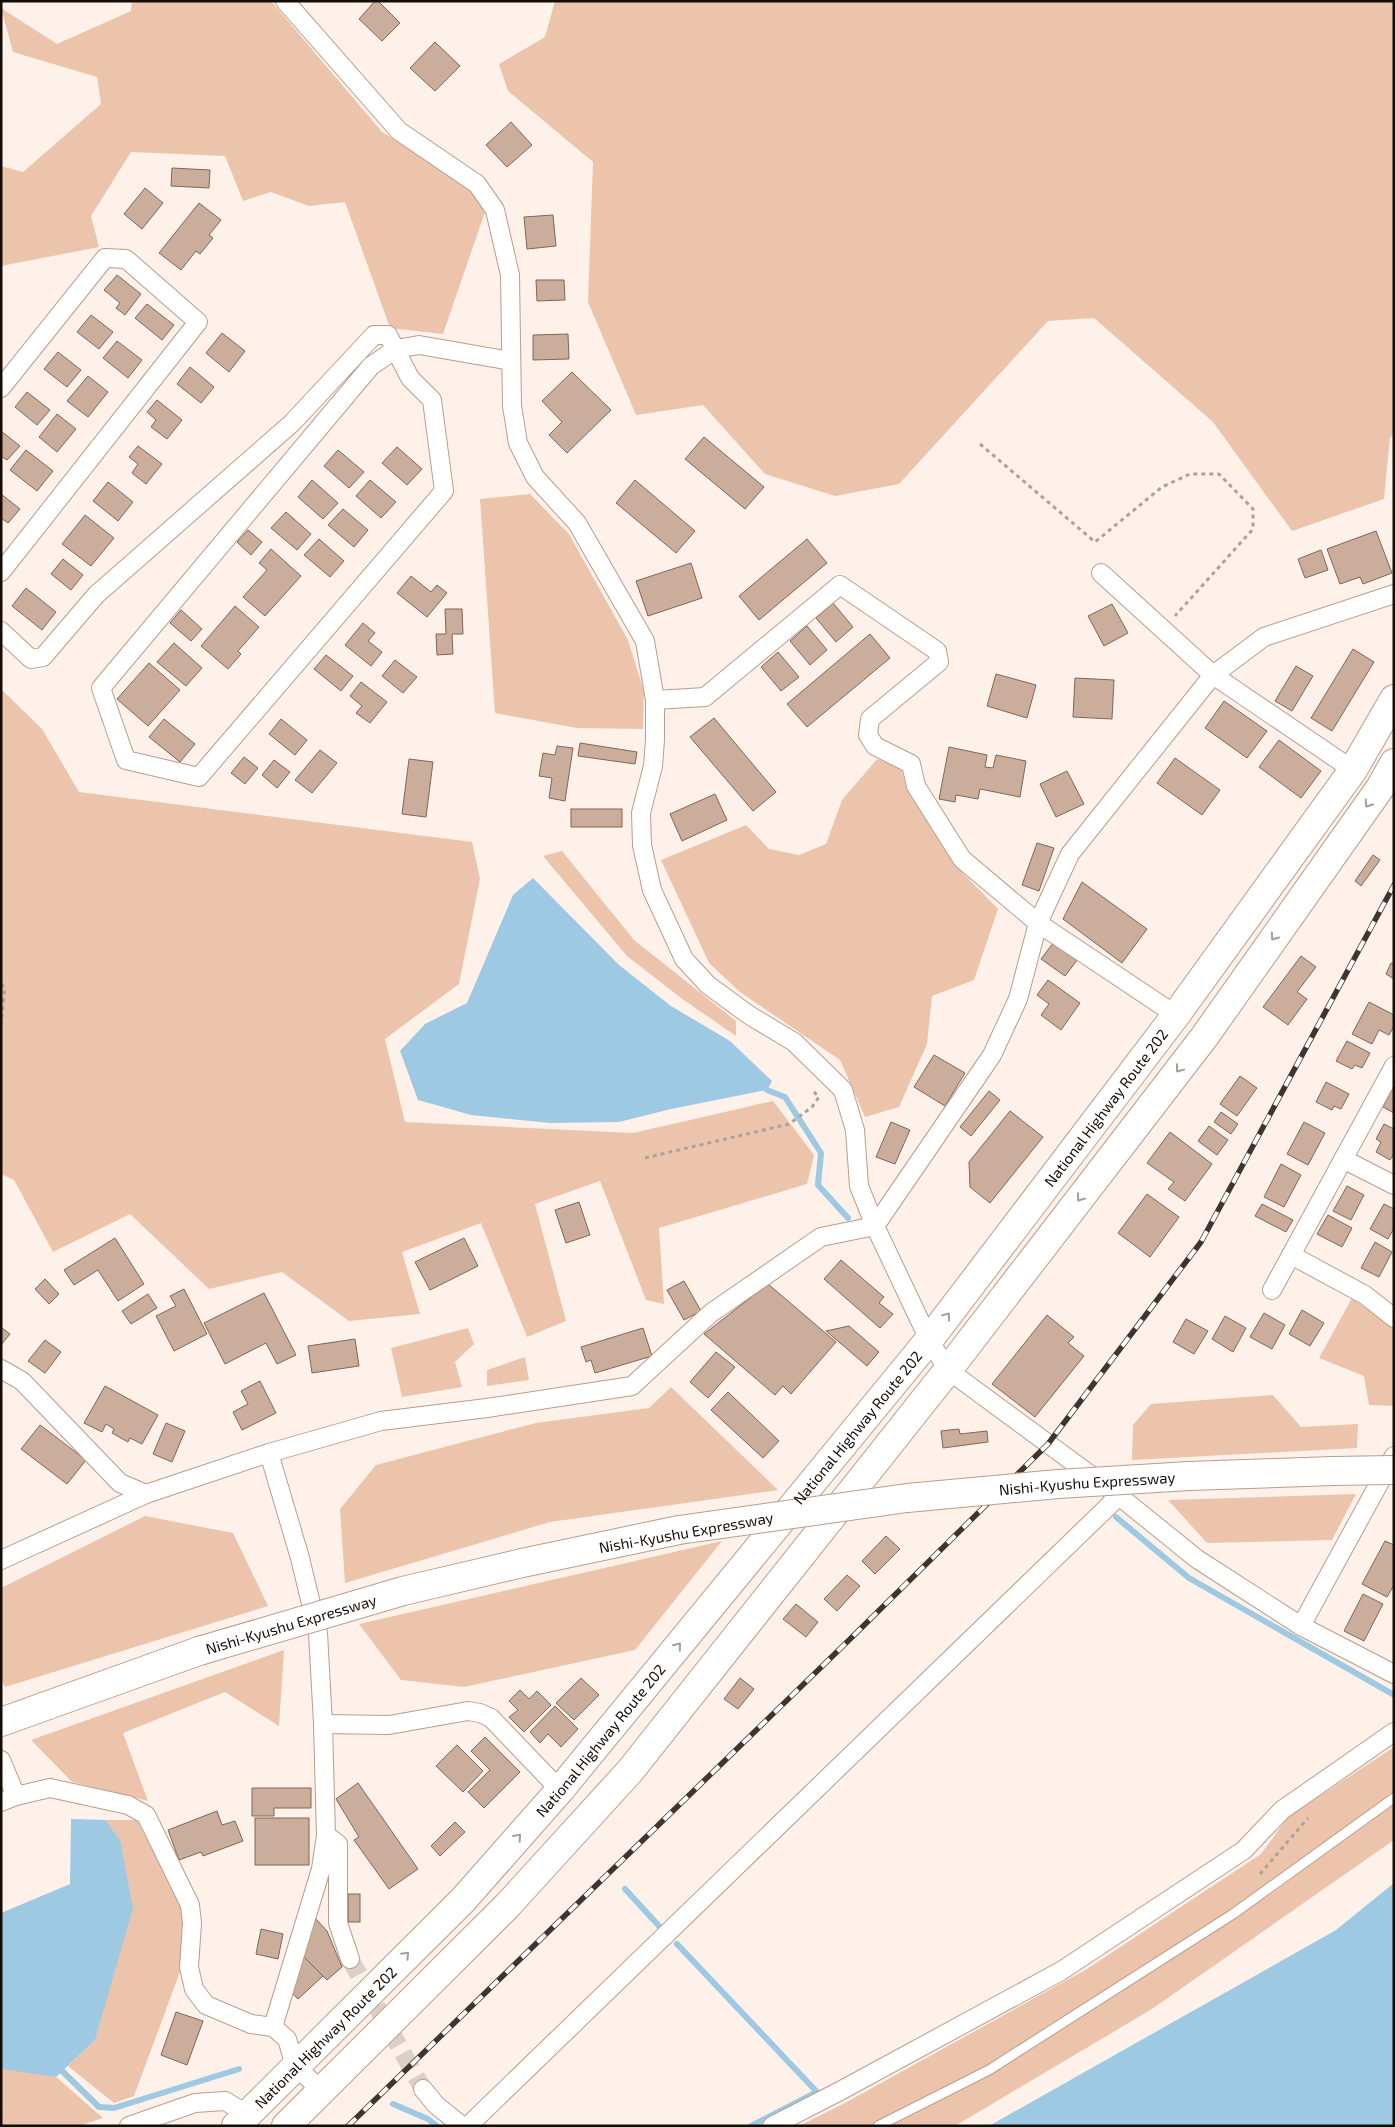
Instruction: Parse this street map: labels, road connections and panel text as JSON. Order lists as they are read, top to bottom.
{
  "streets": {
    "highway": ["National Highway Route 202", "Nishi-Kyushu Expressway"]
  }
}
